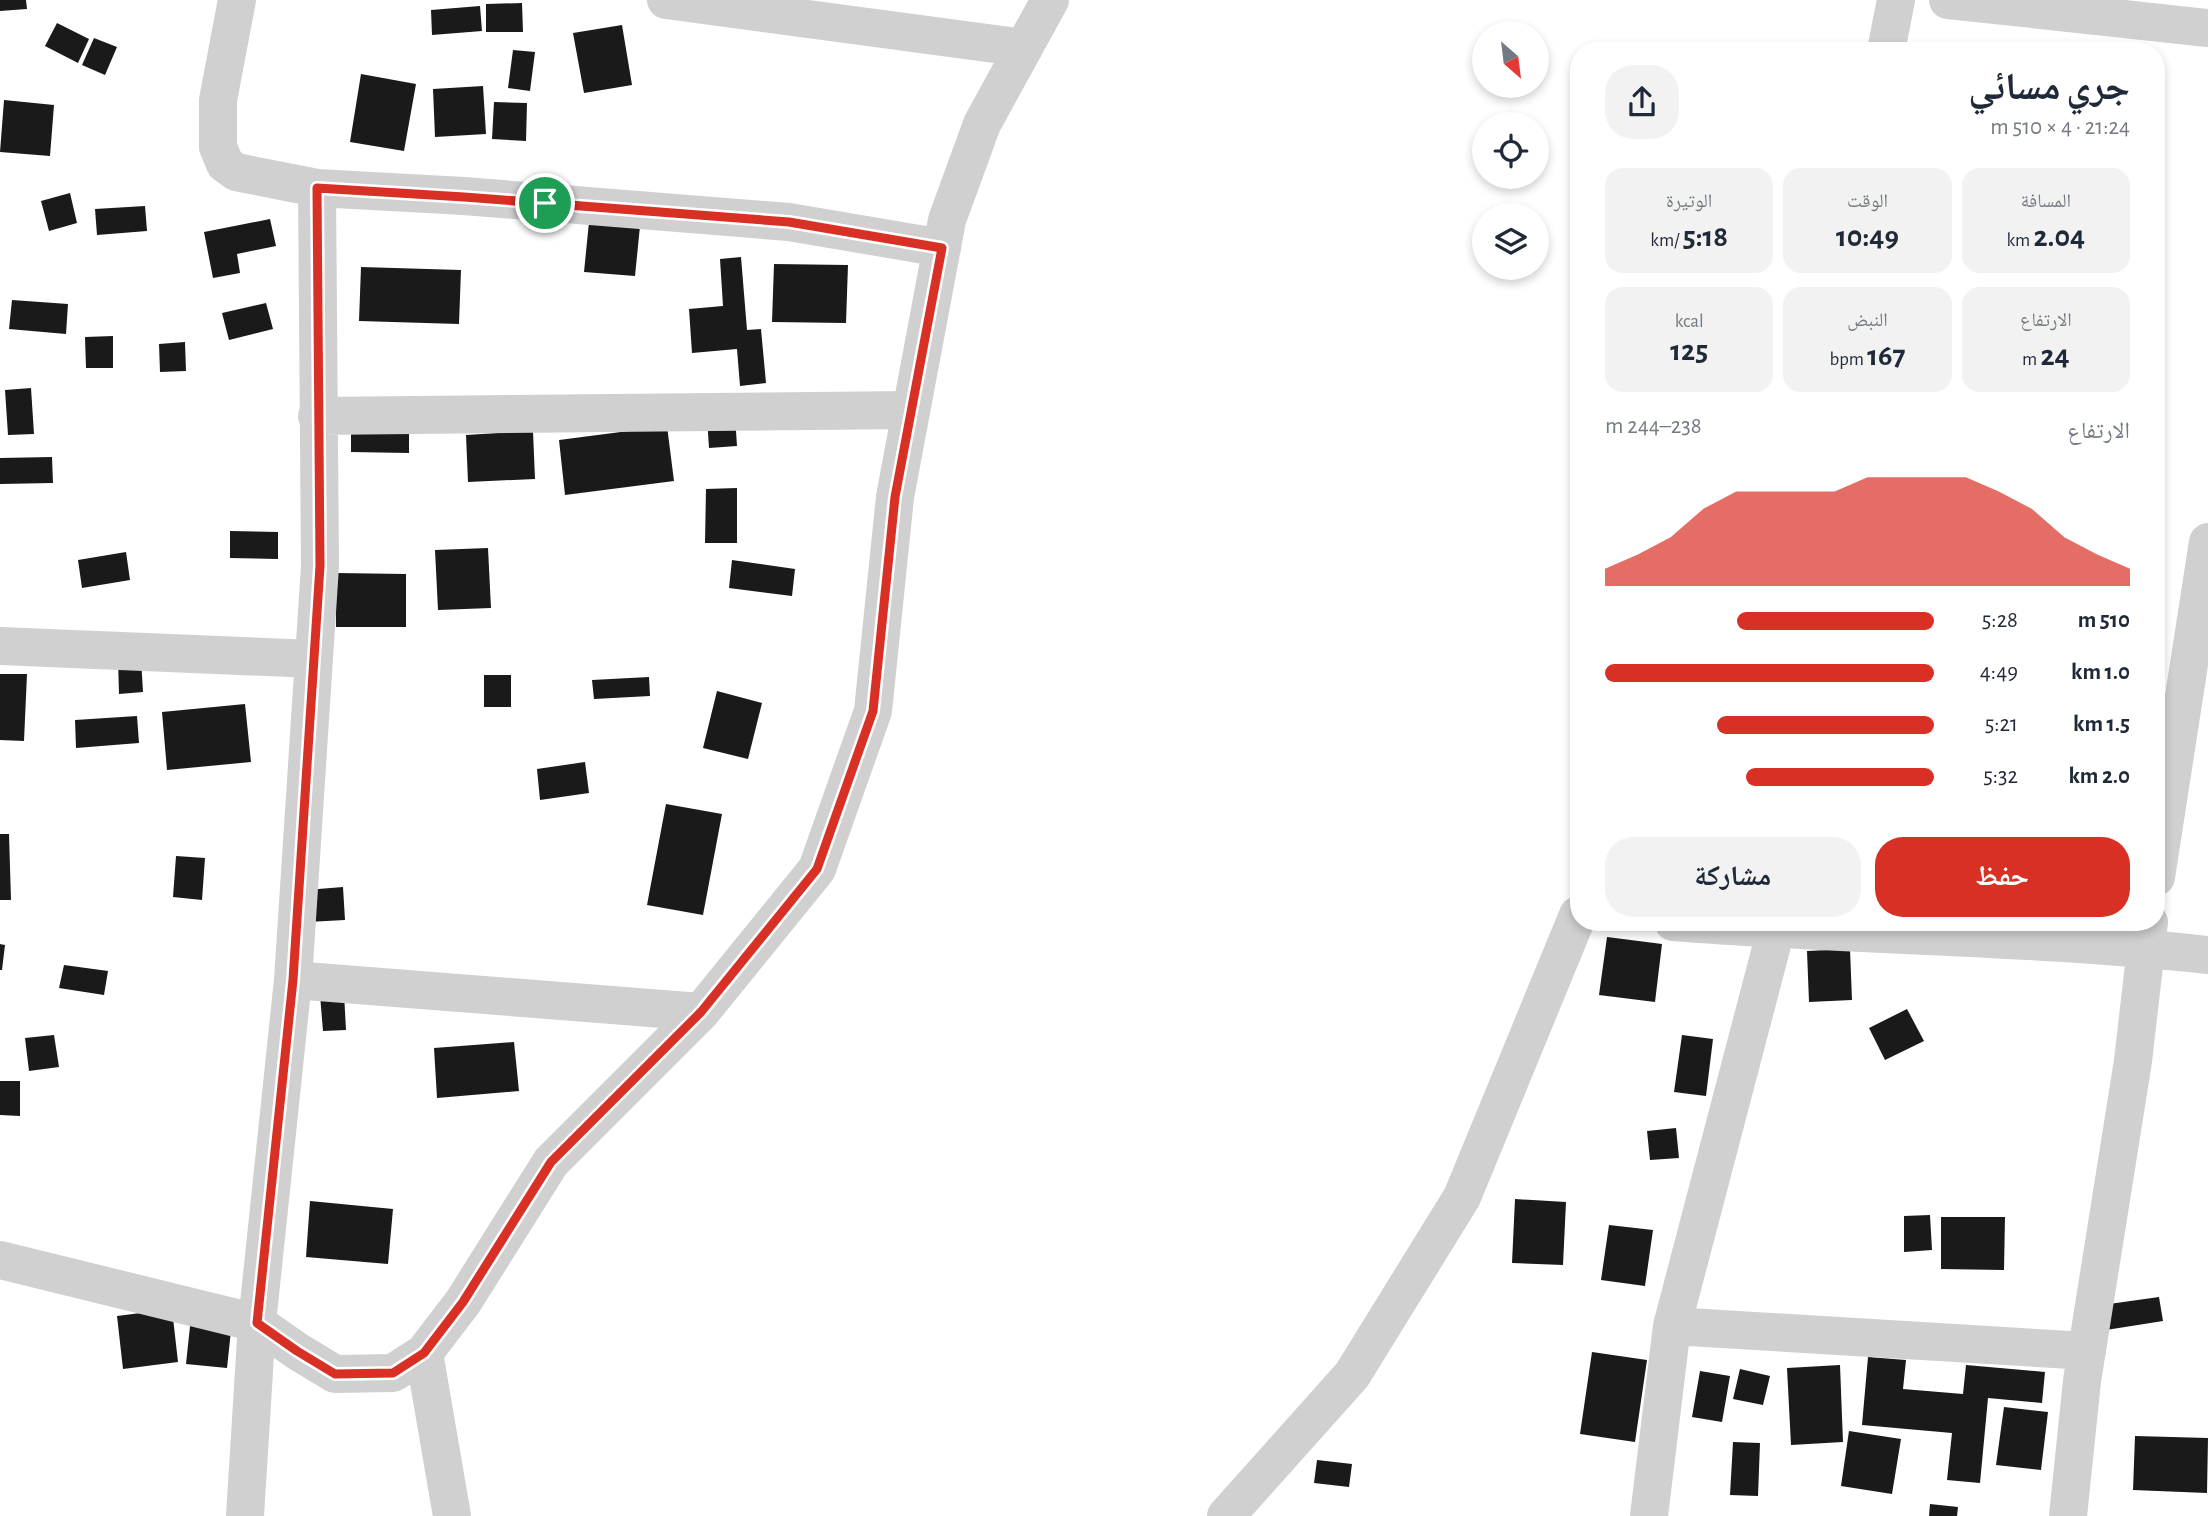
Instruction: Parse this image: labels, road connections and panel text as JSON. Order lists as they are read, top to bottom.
{
  "north": "bottom right",
  "page": {
    "heading": ["جري مسائي", "21:24 · 4 × 510 m"],
    "stats": [
      ["المسافة", "2.04 km"],
      ["الوقت", "10:49"],
      ["الوتيرة", "5:18 /km"],
      ["الارتفاع", "24 m"],
      ["النبض", "167 bpm"],
      ["kcal", "125"]
    ],
    "chart": ["الارتفاع", "238–244 m"],
    "list": [
      {
        "name": "510 m",
        "note": "5:28"
      },
      {
        "name": "1.0 km",
        "note": "4:49"
      },
      {
        "name": "1.5 km",
        "note": "5:21"
      },
      {
        "name": "2.0 km",
        "note": "5:32"
      }
    ],
    "buttons": ["حفظ", "مشاركة"]
  }
}
